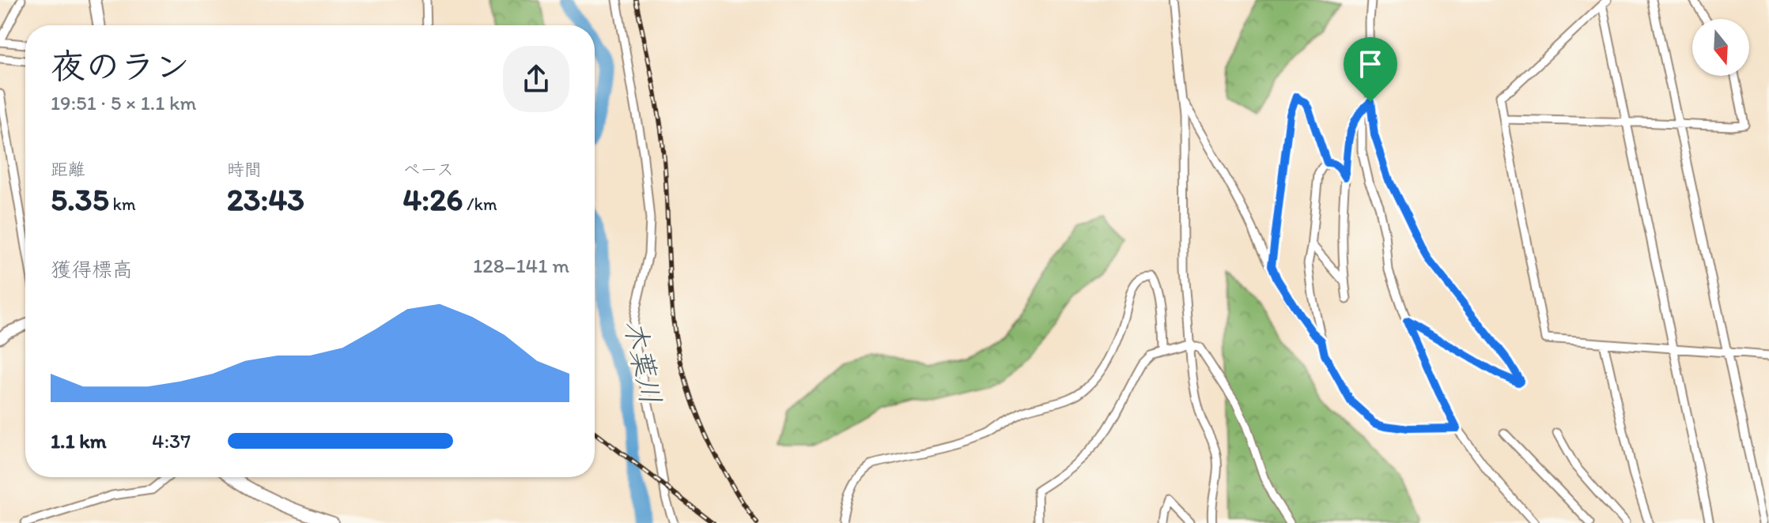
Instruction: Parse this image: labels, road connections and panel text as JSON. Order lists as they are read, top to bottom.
{
  "water": ["木葉川"],
  "north": "bottom",
  "page": {
    "heading": ["夜のラン", "19:51 · 5 × 1.1 km"],
    "stats": [
      ["距離", "5.35 km"],
      ["時間", "23:43"],
      ["ペース", "4:26 /km"]
    ],
    "chart": ["獲得標高", "128–141 m"],
    "list": [
      {
        "name": "1.1 km",
        "note": "4:37"
      }
    ]
  }
}
